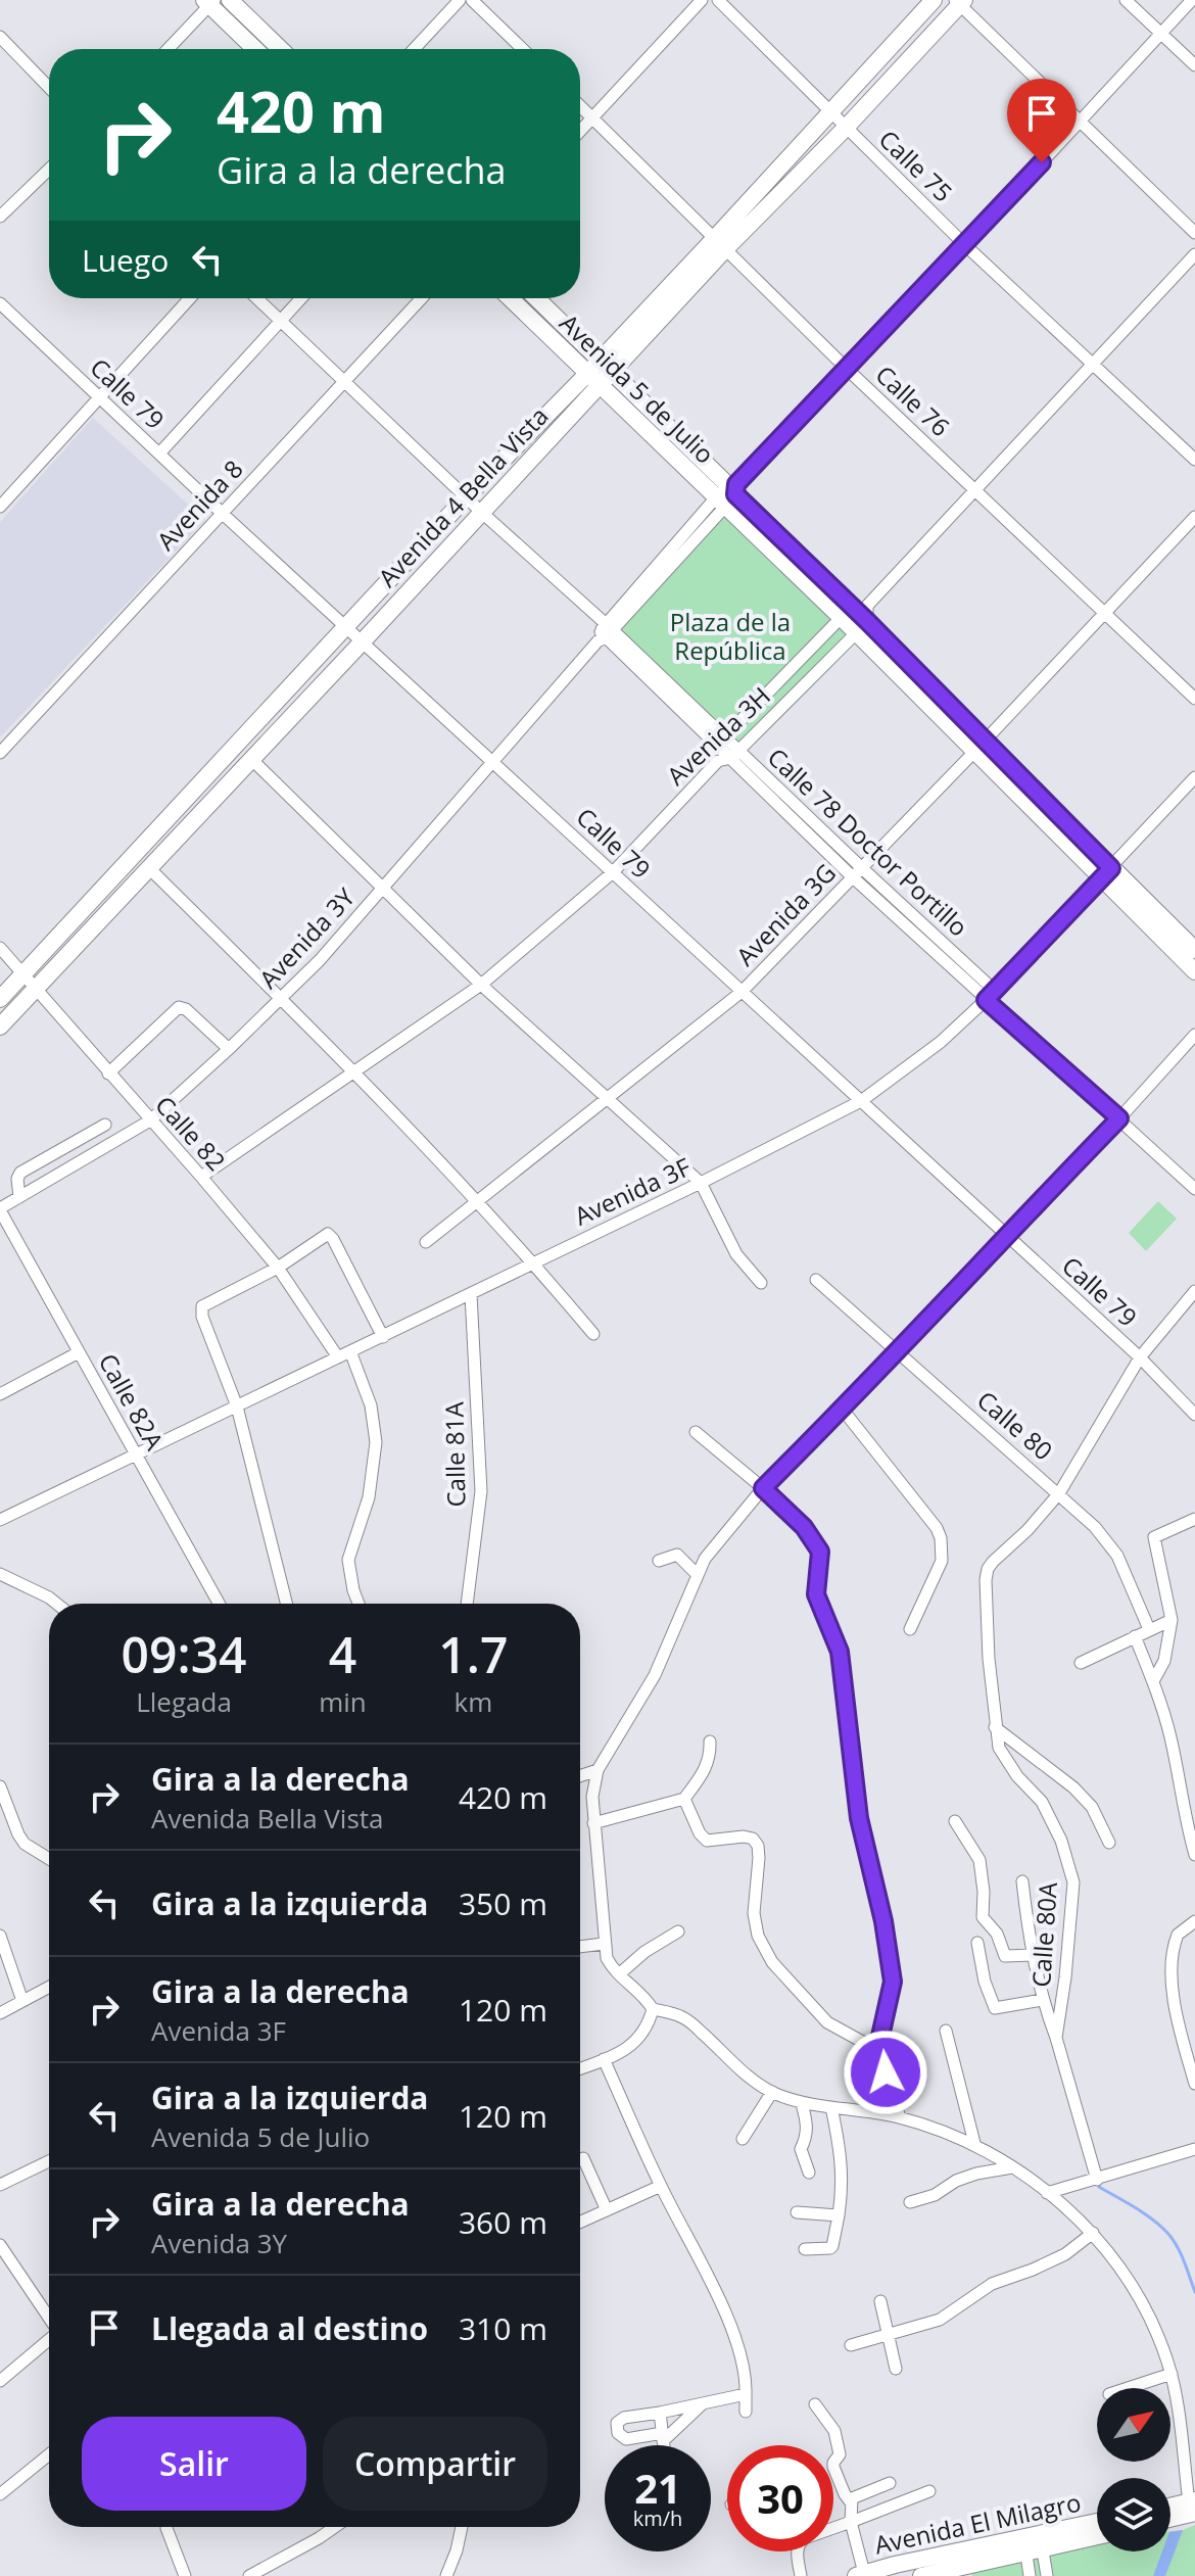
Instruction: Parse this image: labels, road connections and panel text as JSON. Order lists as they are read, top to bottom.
{
  "streets": {
    "street": [
      "Calle 75",
      "Avenida 5 de Julio",
      "Calle 79",
      "Calle 76",
      "Avenida 4 Bella Vista",
      "Avenida 8",
      "Avenida 3H",
      "Calle 78 Doctor Portillo",
      "Avenida 3G",
      "Avenida 3Y",
      "Calle 82",
      "Avenida 3F",
      "Calle 82A",
      "Calle 80",
      "Calle 81A",
      "Calle 80A",
      "Avenida El Milagro"
    ]
  },
  "crossings": [
    ["Calle 75", "Avenida 4 Bella Vista"],
    ["Calle 75", "Avenida 3H"],
    ["Calle 75", "Avenida 3Y"],
    ["Avenida 5 de Julio", "Avenida 4 Bella Vista"],
    ["Avenida 5 de Julio", "Avenida 3H"],
    ["Avenida 5 de Julio", "Avenida 3G"],
    ["Avenida 5 de Julio", "Avenida 3Y"],
    ["Avenida 5 de Julio", "Avenida 3F"],
    ["Calle 79", "Avenida 4 Bella Vista"],
    ["Calle 79", "Avenida 8"],
    ["Calle 79", "Avenida 3H"],
    ["Calle 79", "Avenida 3G"],
    ["Calle 79", "Avenida 3Y"],
    ["Calle 79", "Avenida 3F"],
    ["Calle 79", "Calle 80A"],
    ["Calle 76", "Avenida 4 Bella Vista"],
    ["Calle 76", "Avenida 3H"],
    ["Calle 76", "Avenida 3G"],
    ["Calle 76", "Avenida 3Y"],
    ["Avenida 4 Bella Vista", "Calle 78 Doctor Portillo"],
    ["Avenida 4 Bella Vista", "Calle 82"],
    ["Avenida 8", "Calle 78 Doctor Portillo"],
    ["Avenida 3H", "Calle 78 Doctor Portillo"],
    ["Avenida 3H", "Calle 82"],
    ["Calle 78 Doctor Portillo", "Avenida 3G"],
    ["Calle 78 Doctor Portillo", "Avenida 3Y"],
    ["Calle 78 Doctor Portillo", "Avenida 3F"],
    ["Avenida 3Y", "Calle 82"],
    ["Avenida 3Y", "Calle 82A"],
    ["Calle 82", "Avenida 3F"],
    ["Avenida 3F", "Calle 82A"],
    ["Avenida 3F", "Calle 81A"],
    ["Calle 80", "Calle 80A"]
  ],
  "parks": ["Plaza de la República"],
  "north": "top right",
  "page": {
    "turn": ["420 m", "Gira a la derecha"],
    "then": "Luego",
    "eta": [
      "09:34",
      "Llegada",
      "4",
      "min",
      "1.7",
      "km"
    ],
    "list": [
      {
        "name": "Gira a la derecha",
        "note": "Avenida Bella Vista",
        "value": "420 m"
      },
      {
        "name": "Gira a la izquierda",
        "value": "350 m"
      },
      {
        "name": "Gira a la derecha",
        "note": "Avenida 3F",
        "value": "120 m"
      },
      {
        "name": "Gira a la izquierda",
        "note": "Avenida 5 de Julio",
        "value": "120 m"
      },
      {
        "name": "Gira a la derecha",
        "note": "Avenida 3Y",
        "value": "360 m"
      },
      {
        "name": "Llegada al destino",
        "value": "310 m"
      }
    ],
    "buttons": ["Salir", "Compartir"],
    "speed": "21 km/h",
    "limit": "30"
  }
}
